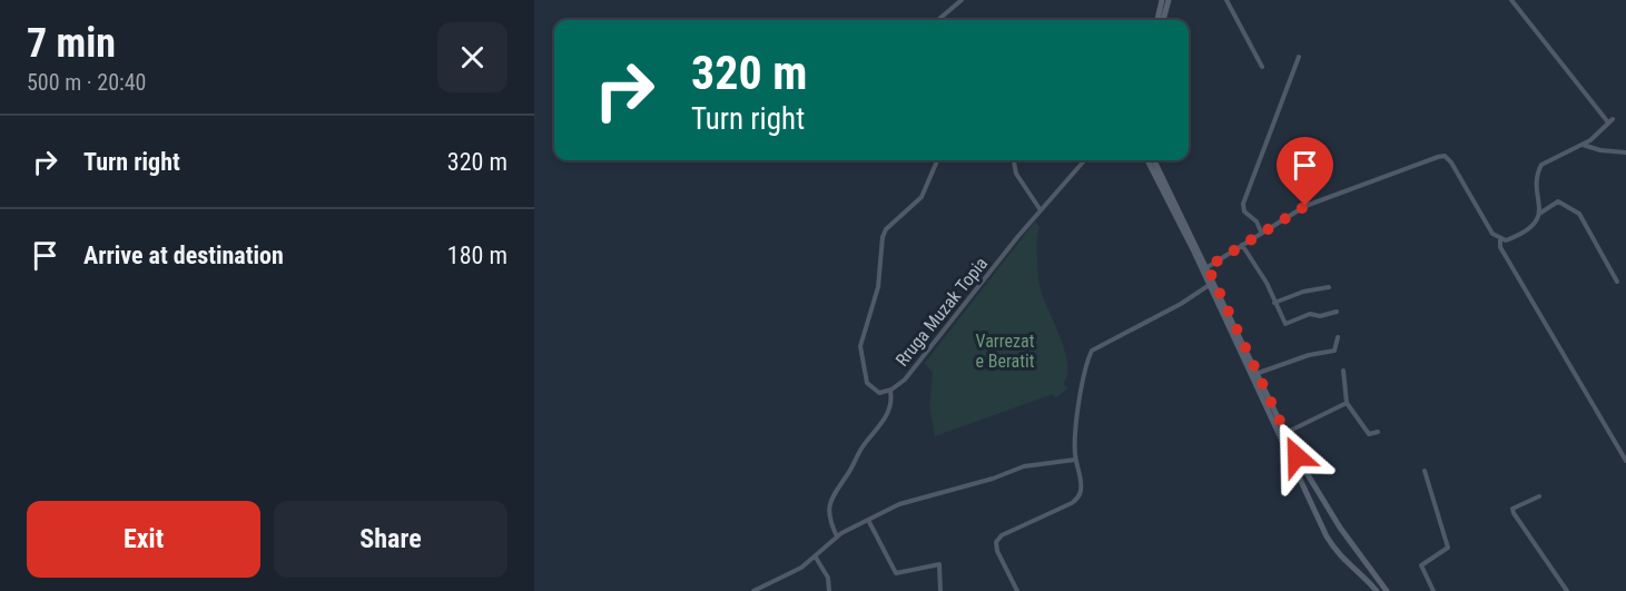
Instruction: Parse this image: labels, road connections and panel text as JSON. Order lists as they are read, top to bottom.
{
  "streets": {
    "street": ["Rruga Muzak Topia"]
  },
  "parks": ["Varrezat e Beratit"],
  "page": {
    "heading": ["7 min", "500 m · 20:40"],
    "turn": ["320 m", "Turn right"],
    "list": [
      {
        "name": "Turn right",
        "value": "320 m"
      },
      {
        "name": "Arrive at destination",
        "value": "180 m"
      }
    ],
    "buttons": ["Exit", "Share"]
  }
}
